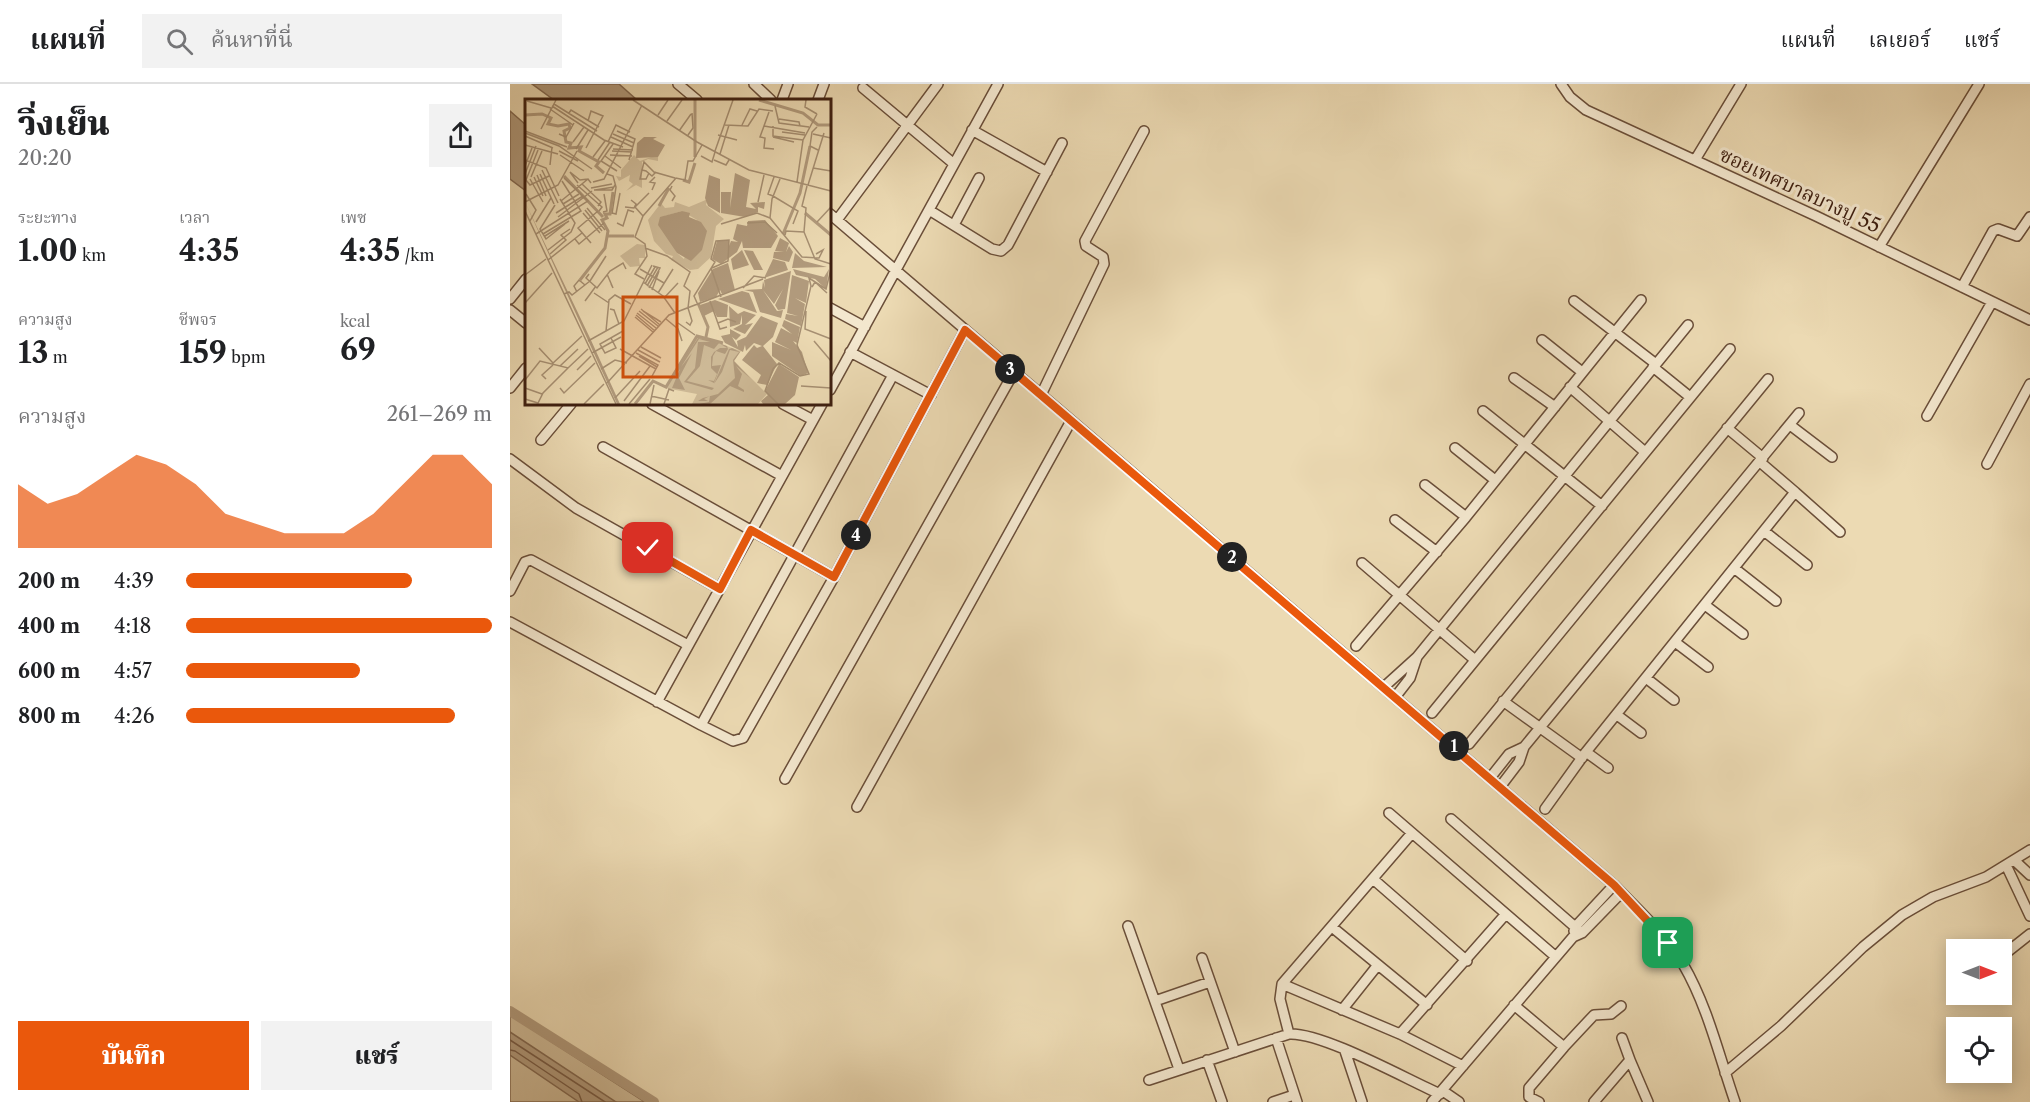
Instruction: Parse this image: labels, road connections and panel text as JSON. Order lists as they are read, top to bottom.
{
  "streets": {
    "street": ["ซอยเทศบาลบางปู 55"]
  },
  "north": "right",
  "page": {
    "header": "แผนที่",
    "search": "ค้นหาที่นี่",
    "nav": ["แผนที่", "เลเยอร์", "แชร์"],
    "heading": ["วิ่งเย็น", "20:20"],
    "stats": [
      ["ระยะทาง", "1.00 km"],
      ["เวลา", "4:35"],
      ["เพซ", "4:35 /km"],
      ["ความสูง", "13 m"],
      ["ชีพจร", "159 bpm"],
      ["kcal", "69"]
    ],
    "pins": [
      "3",
      "4",
      "2",
      "1"
    ],
    "chart": ["ความสูง", "261–269 m"],
    "list": [
      {
        "name": "200 m",
        "note": "4:39"
      },
      {
        "name": "400 m",
        "note": "4:18"
      },
      {
        "name": "600 m",
        "note": "4:57"
      },
      {
        "name": "800 m",
        "note": "4:26"
      }
    ],
    "buttons": ["บันทึก", "แชร์"]
  }
}
